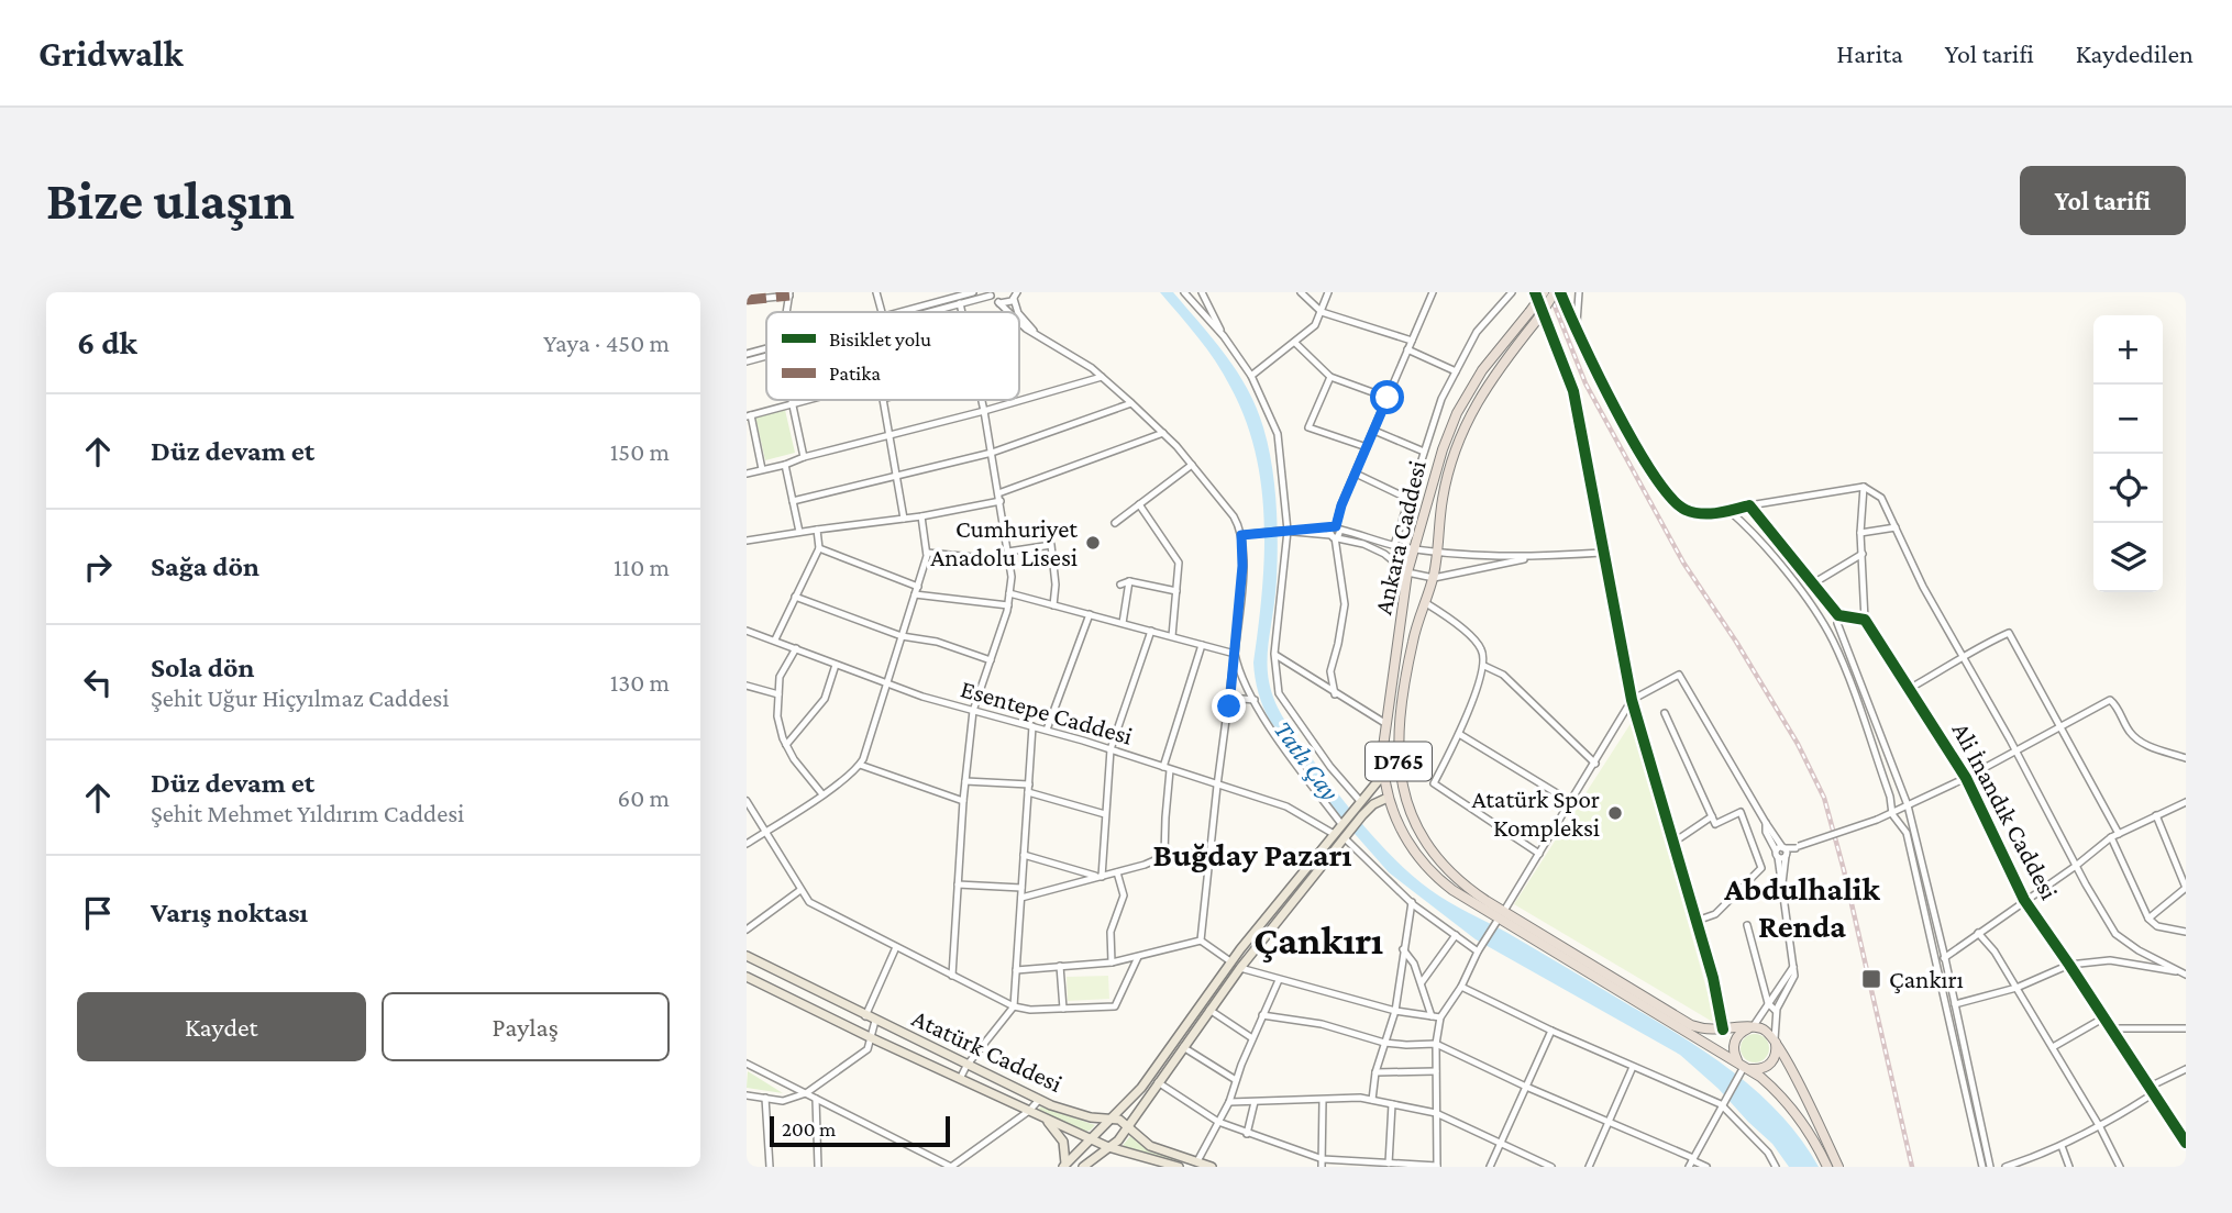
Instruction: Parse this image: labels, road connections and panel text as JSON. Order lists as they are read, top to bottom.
{
  "streets": {
    "highway": ["Ankara Caddesi", "D765"],
    "main road": ["Atatürk Caddesi"],
    "street": ["Esentepe Caddesi", "Ali İnandık Caddesi"]
  },
  "crossings": [
    ["Ankara Caddesi", "D765"]
  ],
  "districts": ["Buğday Pazarı", "Abdulhalik Renda", "Çankırı"],
  "water": ["Tatlı Çay"],
  "places": {
    "other": ["Cumhuriyet Anadolu Lisesi", "Atatürk Spor Kompleksi"],
    "transit": ["Çankırı"]
  },
  "legend": ["Bisiklet yolu", "Patika"],
  "scale_bar": "200 m",
  "page": {
    "header": "Gridwalk",
    "nav": ["Harita", "Yol tarifi", "Kaydedilen"],
    "buttons": [
      "Yol tarifi",
      ["Kaydet", "Paylaş"]
    ],
    "title": "Bize ulaşın",
    "heading": ["6 dk", "Yaya · 450 m"],
    "map_buttons": ["+", "−"],
    "list": [
      ["Düz devam et", "150 m"],
      ["Sağa dön", "110 m"],
      ["Sola dön", "Şehit Uğur Hiçyılmaz Caddesi", "130 m"],
      ["Düz devam et", "Şehit Mehmet Yıldırım Caddesi", "60 m"],
      "Varış noktası"
    ],
    "scale": "200 m"
  }
}
